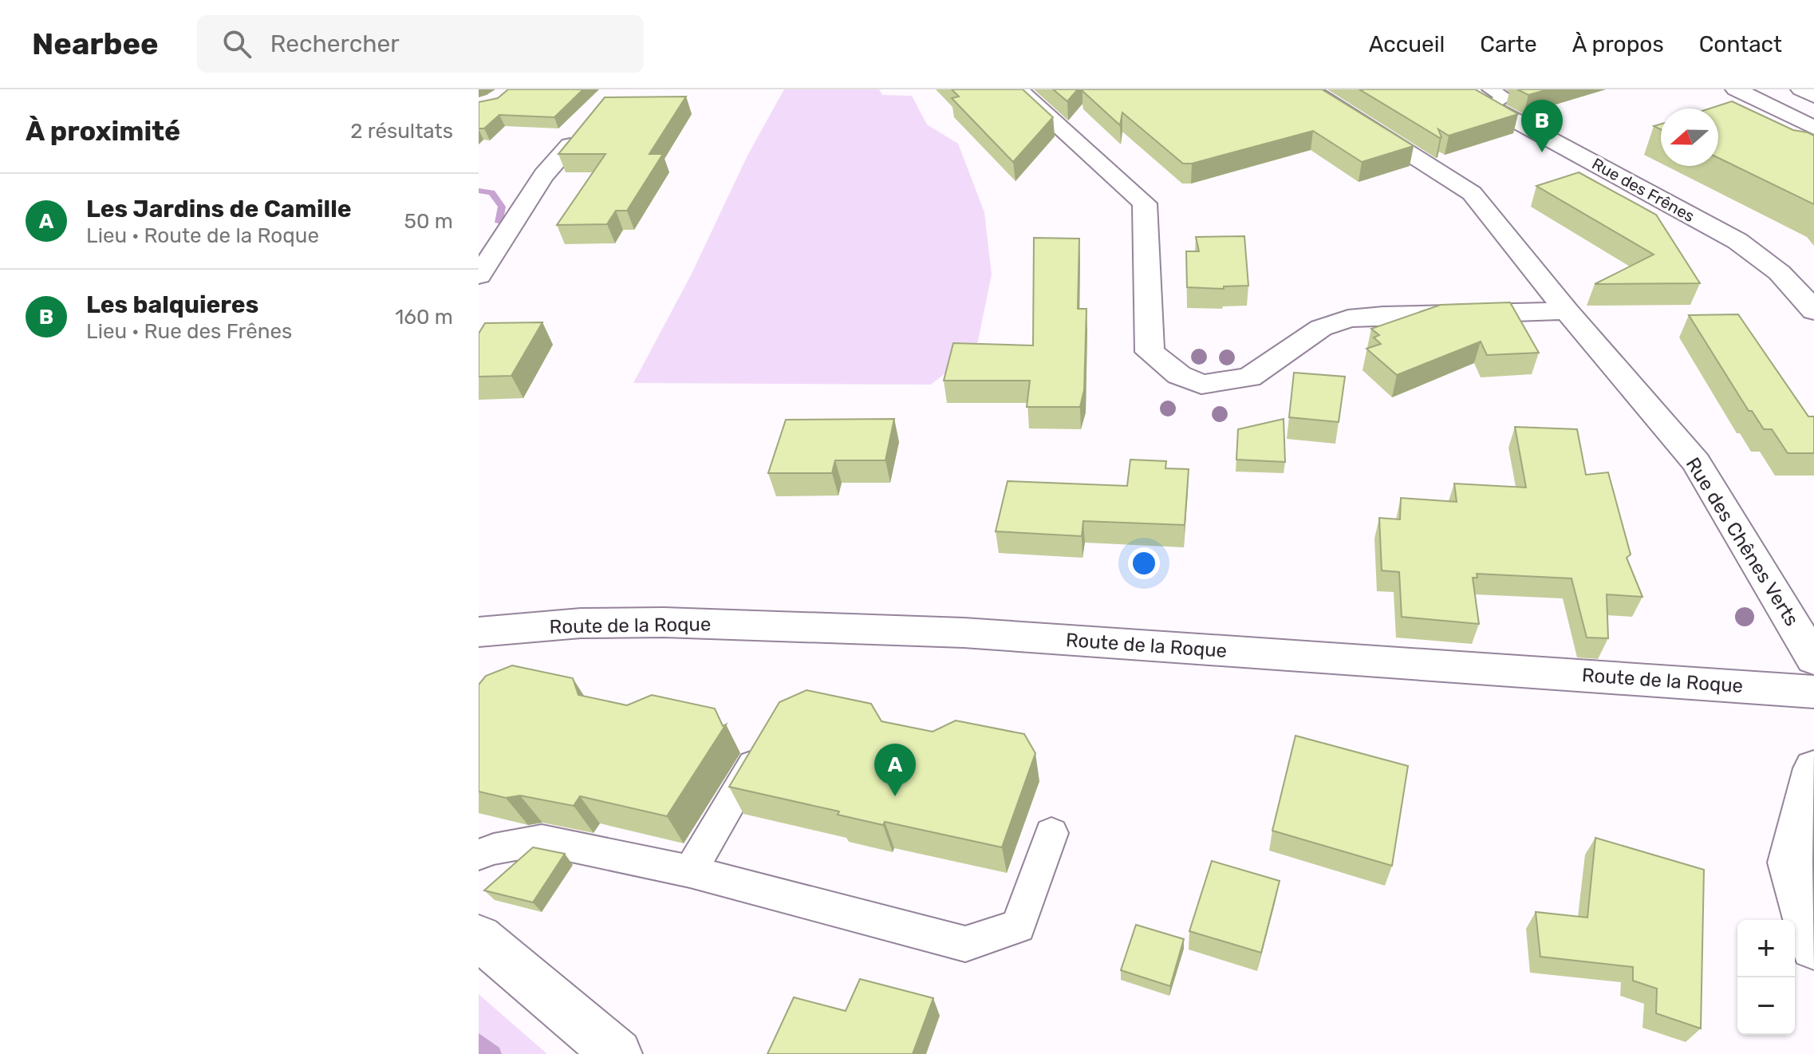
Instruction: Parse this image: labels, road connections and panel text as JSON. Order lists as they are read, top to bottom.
{
  "streets": {
    "street": ["Rue des Frênes", "Rue des Chênes Verts", "Route de la Roque"]
  },
  "north": "left",
  "page": {
    "header": "Nearbee",
    "search": "Rechercher",
    "nav": [
      "Accueil",
      "Carte",
      "À propos",
      "Contact"
    ],
    "heading": ["À proximité", "2 résultats"],
    "pins": ["B", "A"],
    "list": [
      {
        "mark": "A",
        "name": "Les Jardins de Camille",
        "note": "Lieu · Route de la Roque",
        "value": "50 m"
      },
      {
        "mark": "B",
        "name": "Les balquieres",
        "note": "Lieu · Rue des Frênes",
        "value": "160 m"
      }
    ],
    "map_buttons": ["+", "−"]
  }
}
